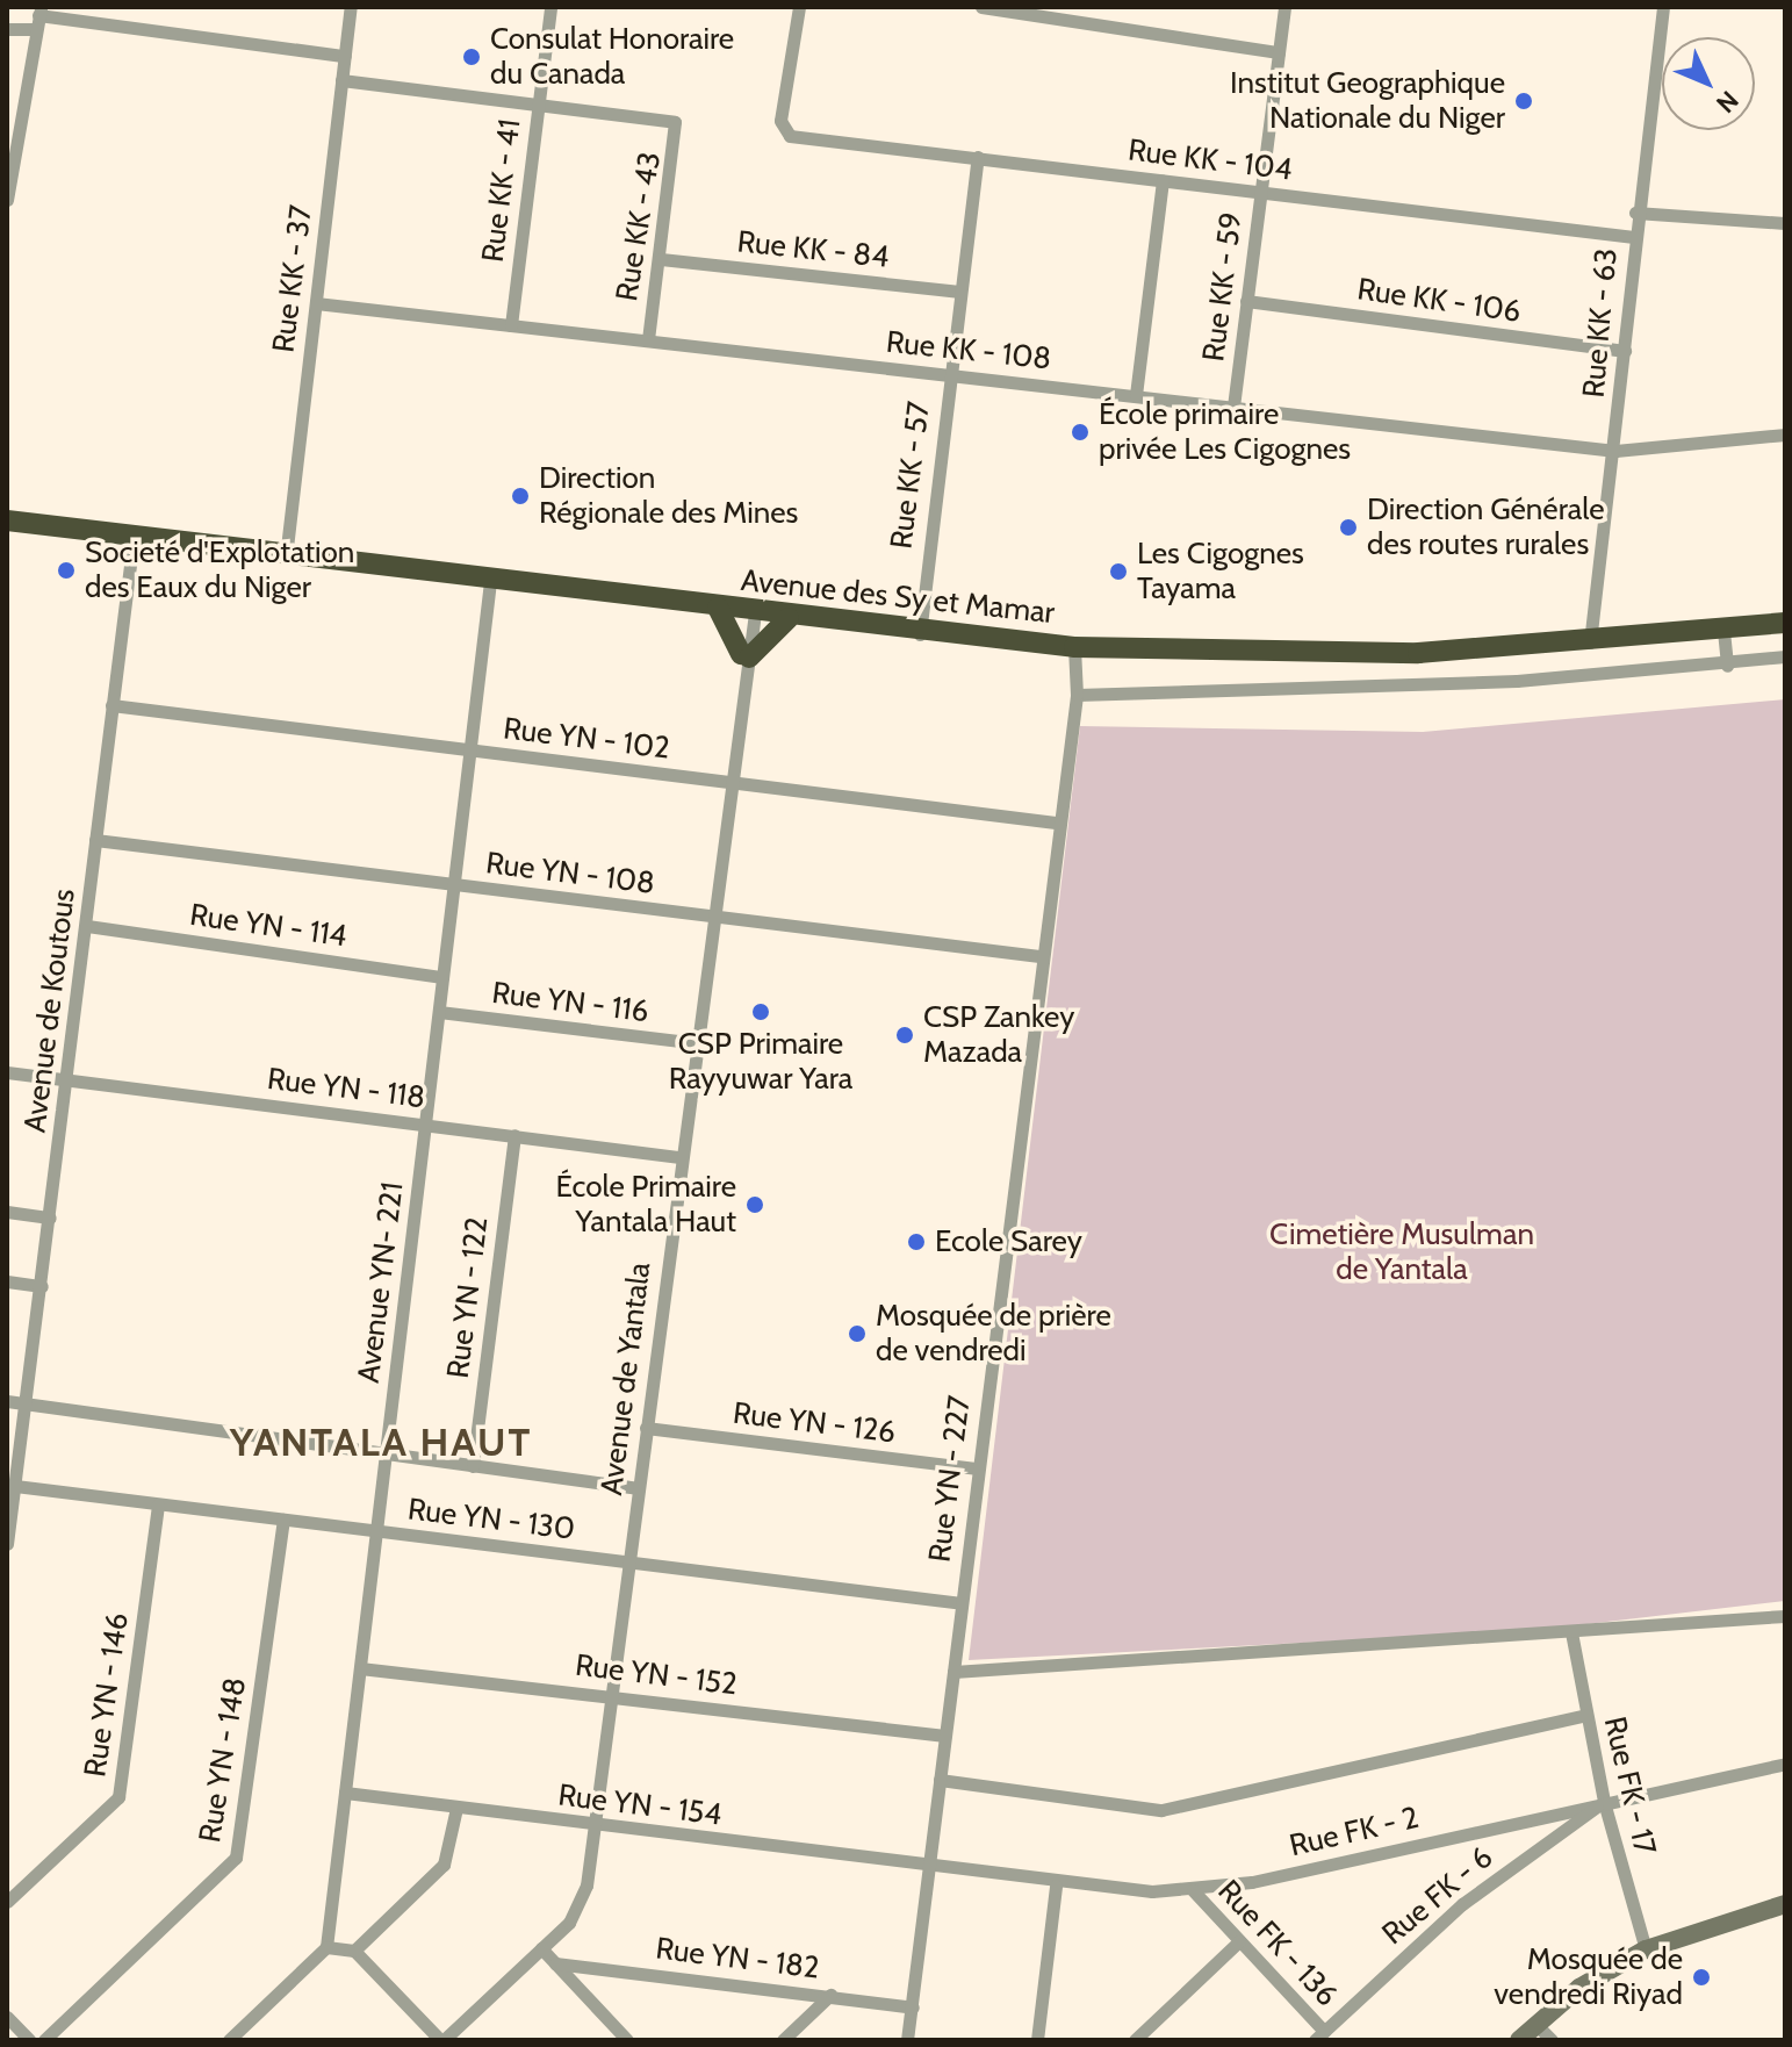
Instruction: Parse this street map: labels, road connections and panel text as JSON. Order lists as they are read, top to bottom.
{
  "streets": {
    "highway": ["Avenue des Sy et Mamar"],
    "street": [
      "Rue KK - 104",
      "Rue KK - 41",
      "Rue KK - 43",
      "Rue KK - 84",
      "Rue KK - 37",
      "Rue KK - 59",
      "Rue KK - 106",
      "Rue KK - 63",
      "Rue KK - 108",
      "Rue KK - 57",
      "Rue YN - 102",
      "Rue YN - 108",
      "Rue YN - 114",
      "Rue YN - 116",
      "Avenue de Koutous",
      "Rue YN - 118",
      "Avenue YN- 221",
      "Rue YN - 122",
      "Avenue de Yantala",
      "Rue YN - 126",
      "Rue YN - 227",
      "Rue YN - 130",
      "Rue YN - 152",
      "Rue YN - 146",
      "Rue YN - 148",
      "Rue FK - 17",
      "Rue YN - 154",
      "Rue FK - 2",
      "Rue FK - 6",
      "Rue FK - 136",
      "Rue YN - 182"
    ]
  },
  "crossings": [
    ["Rue KK - 104", "Rue KK - 59"],
    ["Rue KK - 104", "Rue KK - 63"],
    ["Rue KK - 104", "Rue KK - 57"],
    ["Rue KK - 41", "Rue KK - 43"],
    ["Rue KK - 41", "Rue KK - 108"],
    ["Rue KK - 43", "Rue KK - 84"],
    ["Rue KK - 43", "Rue KK - 108"],
    ["Rue KK - 84", "Rue KK - 57"],
    ["Rue KK - 37", "Rue KK - 108"],
    ["Rue KK - 37", "Avenue des Sy et Mamar"],
    ["Rue KK - 59", "Rue KK - 106"],
    ["Rue KK - 59", "Rue KK - 108"],
    ["Rue KK - 106", "Rue KK - 63"],
    ["Rue KK - 63", "Rue KK - 108"],
    ["Rue KK - 63", "Avenue des Sy et Mamar"],
    ["Rue KK - 108", "Rue KK - 57"],
    ["Rue KK - 57", "Avenue des Sy et Mamar"],
    ["Avenue des Sy et Mamar", "Avenue de Koutous"],
    ["Avenue des Sy et Mamar", "Avenue YN- 221"],
    ["Avenue des Sy et Mamar", "Avenue de Yantala"],
    ["Avenue des Sy et Mamar", "Rue YN - 227"],
    ["Rue YN - 102", "Avenue de Koutous"],
    ["Rue YN - 102", "Avenue YN- 221"],
    ["Rue YN - 102", "Avenue de Yantala"],
    ["Rue YN - 102", "Rue YN - 227"],
    ["Rue YN - 108", "Avenue de Koutous"],
    ["Rue YN - 108", "Avenue YN- 221"],
    ["Rue YN - 108", "Avenue de Yantala"],
    ["Rue YN - 108", "Rue YN - 227"],
    ["Rue YN - 114", "Avenue de Koutous"],
    ["Rue YN - 114", "Avenue YN- 221"],
    ["Rue YN - 116", "Avenue YN- 221"],
    ["Rue YN - 116", "Avenue de Yantala"],
    ["Avenue de Koutous", "Rue YN - 118"],
    ["Avenue de Koutous", "Rue YN - 130"],
    ["Rue YN - 118", "Avenue YN- 221"],
    ["Rue YN - 118", "Rue YN - 122"],
    ["Rue YN - 118", "Avenue de Yantala"],
    ["Avenue YN- 221", "Rue YN - 130"],
    ["Avenue YN- 221", "Rue YN - 152"],
    ["Avenue YN- 221", "Rue YN - 154"],
    ["Avenue de Yantala", "Rue YN - 126"],
    ["Avenue de Yantala", "Rue YN - 130"],
    ["Avenue de Yantala", "Rue YN - 152"],
    ["Avenue de Yantala", "Rue YN - 154"],
    ["Rue YN - 126", "Rue YN - 227"],
    ["Rue YN - 227", "Rue YN - 130"],
    ["Rue YN - 227", "Rue YN - 152"],
    ["Rue YN - 227", "Rue YN - 154"],
    ["Rue YN - 227", "Rue FK - 2"],
    ["Rue YN - 227", "Rue YN - 182"],
    ["Rue YN - 130", "Rue YN - 146"],
    ["Rue YN - 130", "Rue YN - 148"],
    ["Rue FK - 17", "Rue FK - 2"],
    ["Rue FK - 17", "Rue FK - 6"],
    ["Rue YN - 154", "Rue FK - 2"],
    ["Rue FK - 2", "Rue FK - 6"],
    ["Rue FK - 2", "Rue FK - 136"],
    ["Rue FK - 6", "Rue FK - 136"]
  ],
  "districts": ["YANTALA HAUT"],
  "parks": ["Cimetière Musulman de Yantala"],
  "places": [
    "Consulat Honoraire du Canada",
    "Institut Geographique Nationale du Niger",
    "École primaire privée Les Cigognes",
    "Direction Régionale des Mines",
    "Direction Générale des routes rurales",
    "Societé d'Explotation des Eaux du Niger",
    "Les Cigognes Tayama",
    "CSP Primaire Rayyuwar Yara",
    "CSP Zankey Mazada",
    "École Primaire Yantala Haut",
    "Ecole Sarey",
    "Mosquée de prière de vendredi",
    "Mosquée de vendredi Riyad"
  ],
  "north": "bottom right"
}
